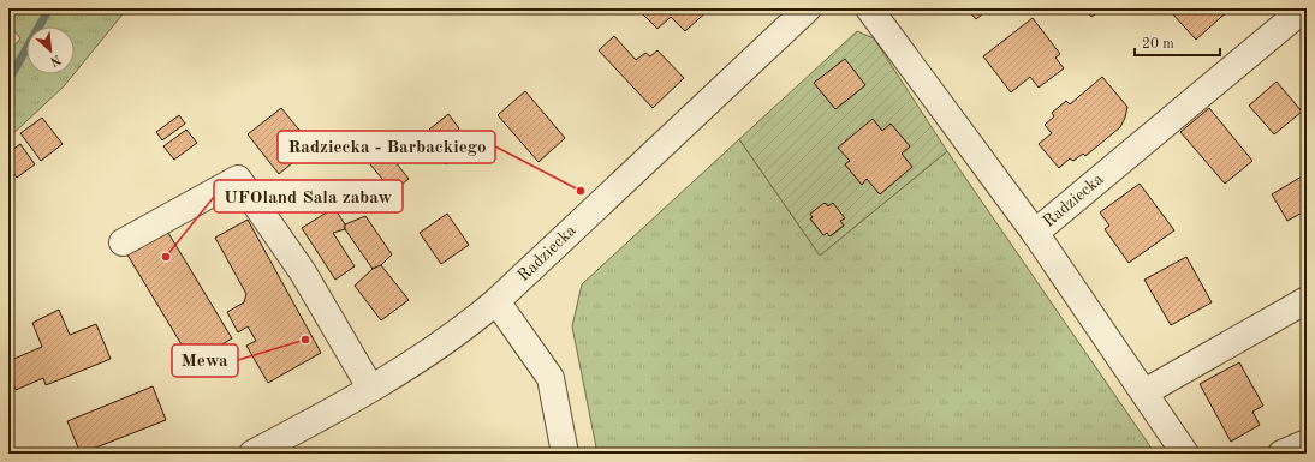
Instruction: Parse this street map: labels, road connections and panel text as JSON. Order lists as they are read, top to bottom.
{
  "streets": {
    "street": ["Radziecka"]
  },
  "places": ["Radziecka - Barbackiego", "UFOland Sala zabaw", "Mewa"],
  "scale_bar": "20 m",
  "north": "bottom right"
}
